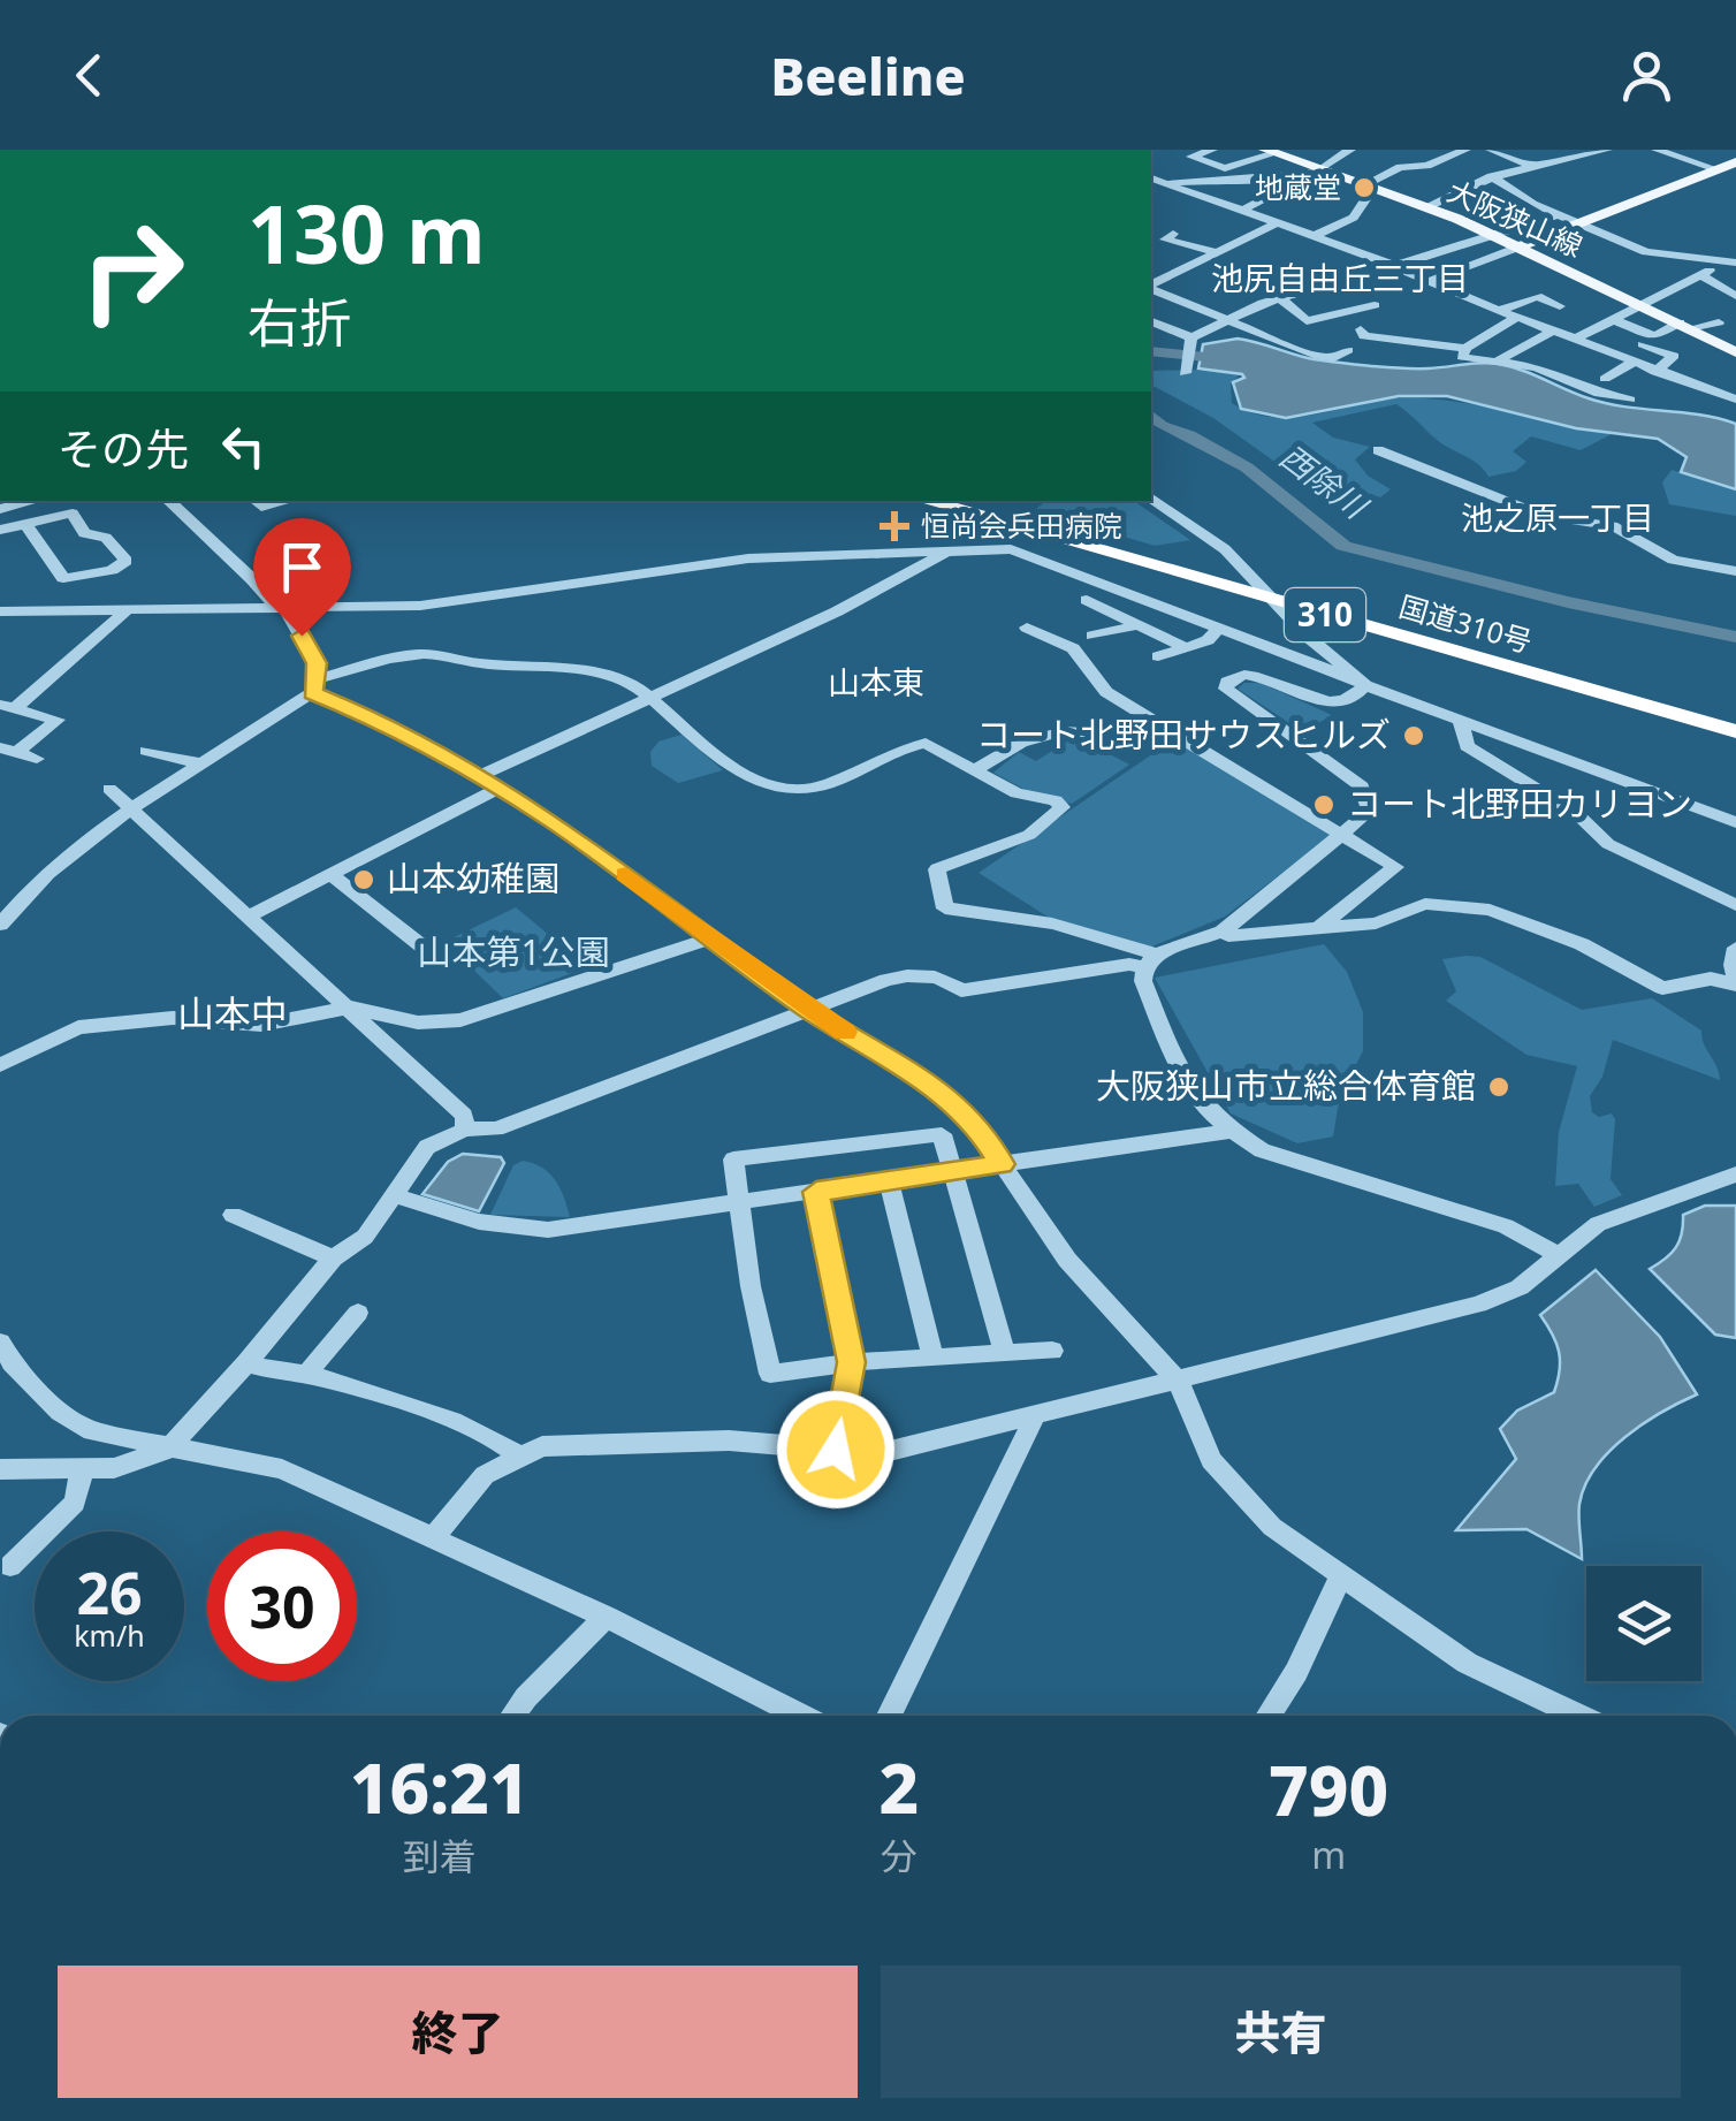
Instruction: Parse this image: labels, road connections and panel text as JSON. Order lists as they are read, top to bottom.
{
  "streets": {
    "highway": ["310", "国道310号"],
    "main road": ["大阪狭山線"]
  },
  "districts": [
    "池尻自由丘三丁目",
    "池之原一丁目",
    "山本東",
    "山本中"
  ],
  "water": ["西除川"],
  "parks": ["山本第1公園"],
  "places": {
    "other": [
      "地蔵堂",
      "コート北野田サウスヒルズ",
      "コート北野田カリヨン",
      "山本幼稚園",
      "大阪狭山市立総合体育館"
    ],
    "health": ["恒尚会兵田病院"]
  },
  "page": {
    "header": "Beeline",
    "turn": ["130 m", "右折"],
    "then": "その先",
    "speed": "26 km/h",
    "limit": "30",
    "eta": [
      "16:21",
      "到着",
      "2",
      "分",
      "790",
      "m"
    ],
    "buttons": ["終了", "共有"]
  }
}
